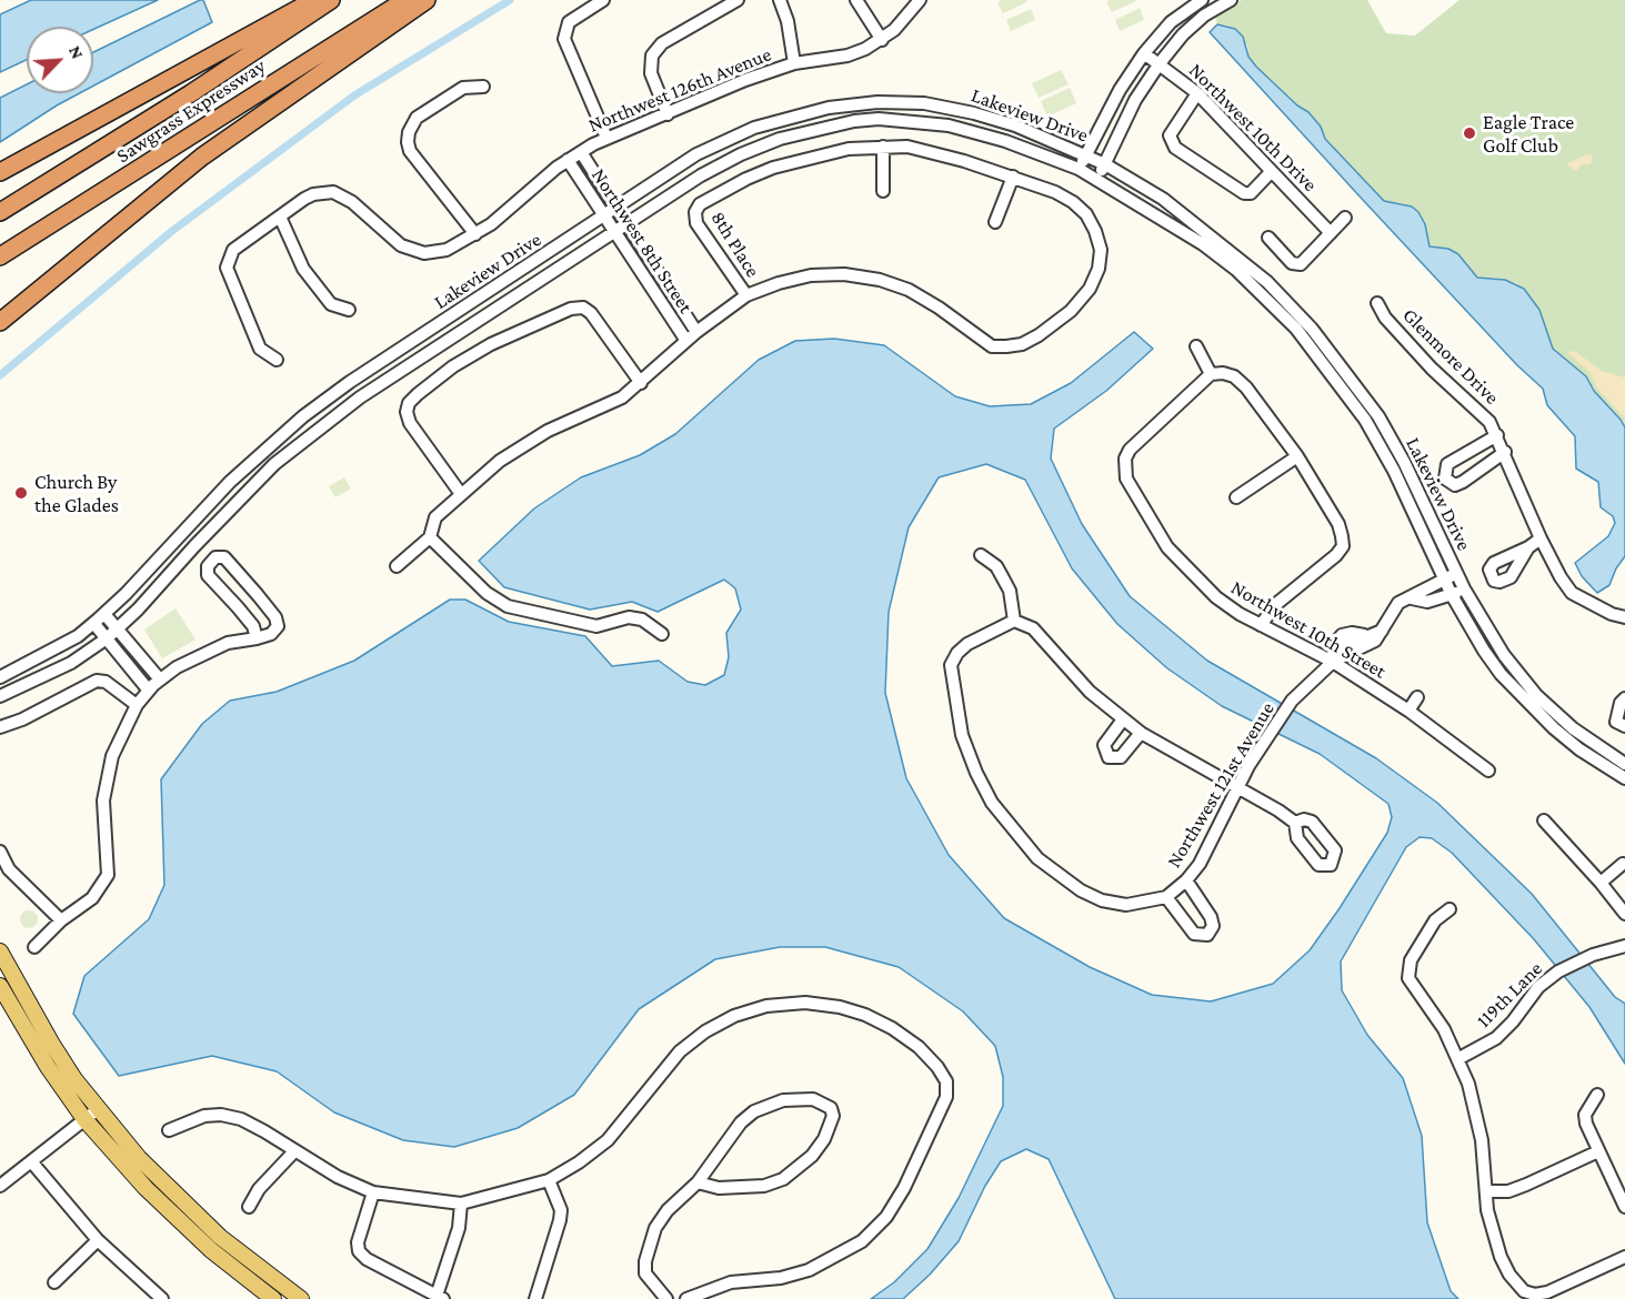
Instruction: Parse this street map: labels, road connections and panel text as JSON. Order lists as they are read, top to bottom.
{
  "streets": {
    "highway": ["Sawgrass Expressway"],
    "street": [
      "Northwest 126th Avenue",
      "Lakeview Drive",
      "Northwest 10th Drive",
      "Northwest 8th Street",
      "8th Place",
      "Glenmore Drive",
      "Northwest 10th Street",
      "Northwest 121st Avenue",
      "119th Lane"
    ]
  },
  "crossings": [
    ["Northwest 126th Avenue", "Northwest 8th Street"],
    ["Lakeview Drive", "Northwest 8th Street"],
    ["Lakeview Drive", "Northwest 121st Avenue"],
    ["Northwest 10th Street", "Northwest 121st Avenue"]
  ],
  "places": ["Eagle Trace Golf Club", "Church By the Glades"],
  "north": "top right"
}
